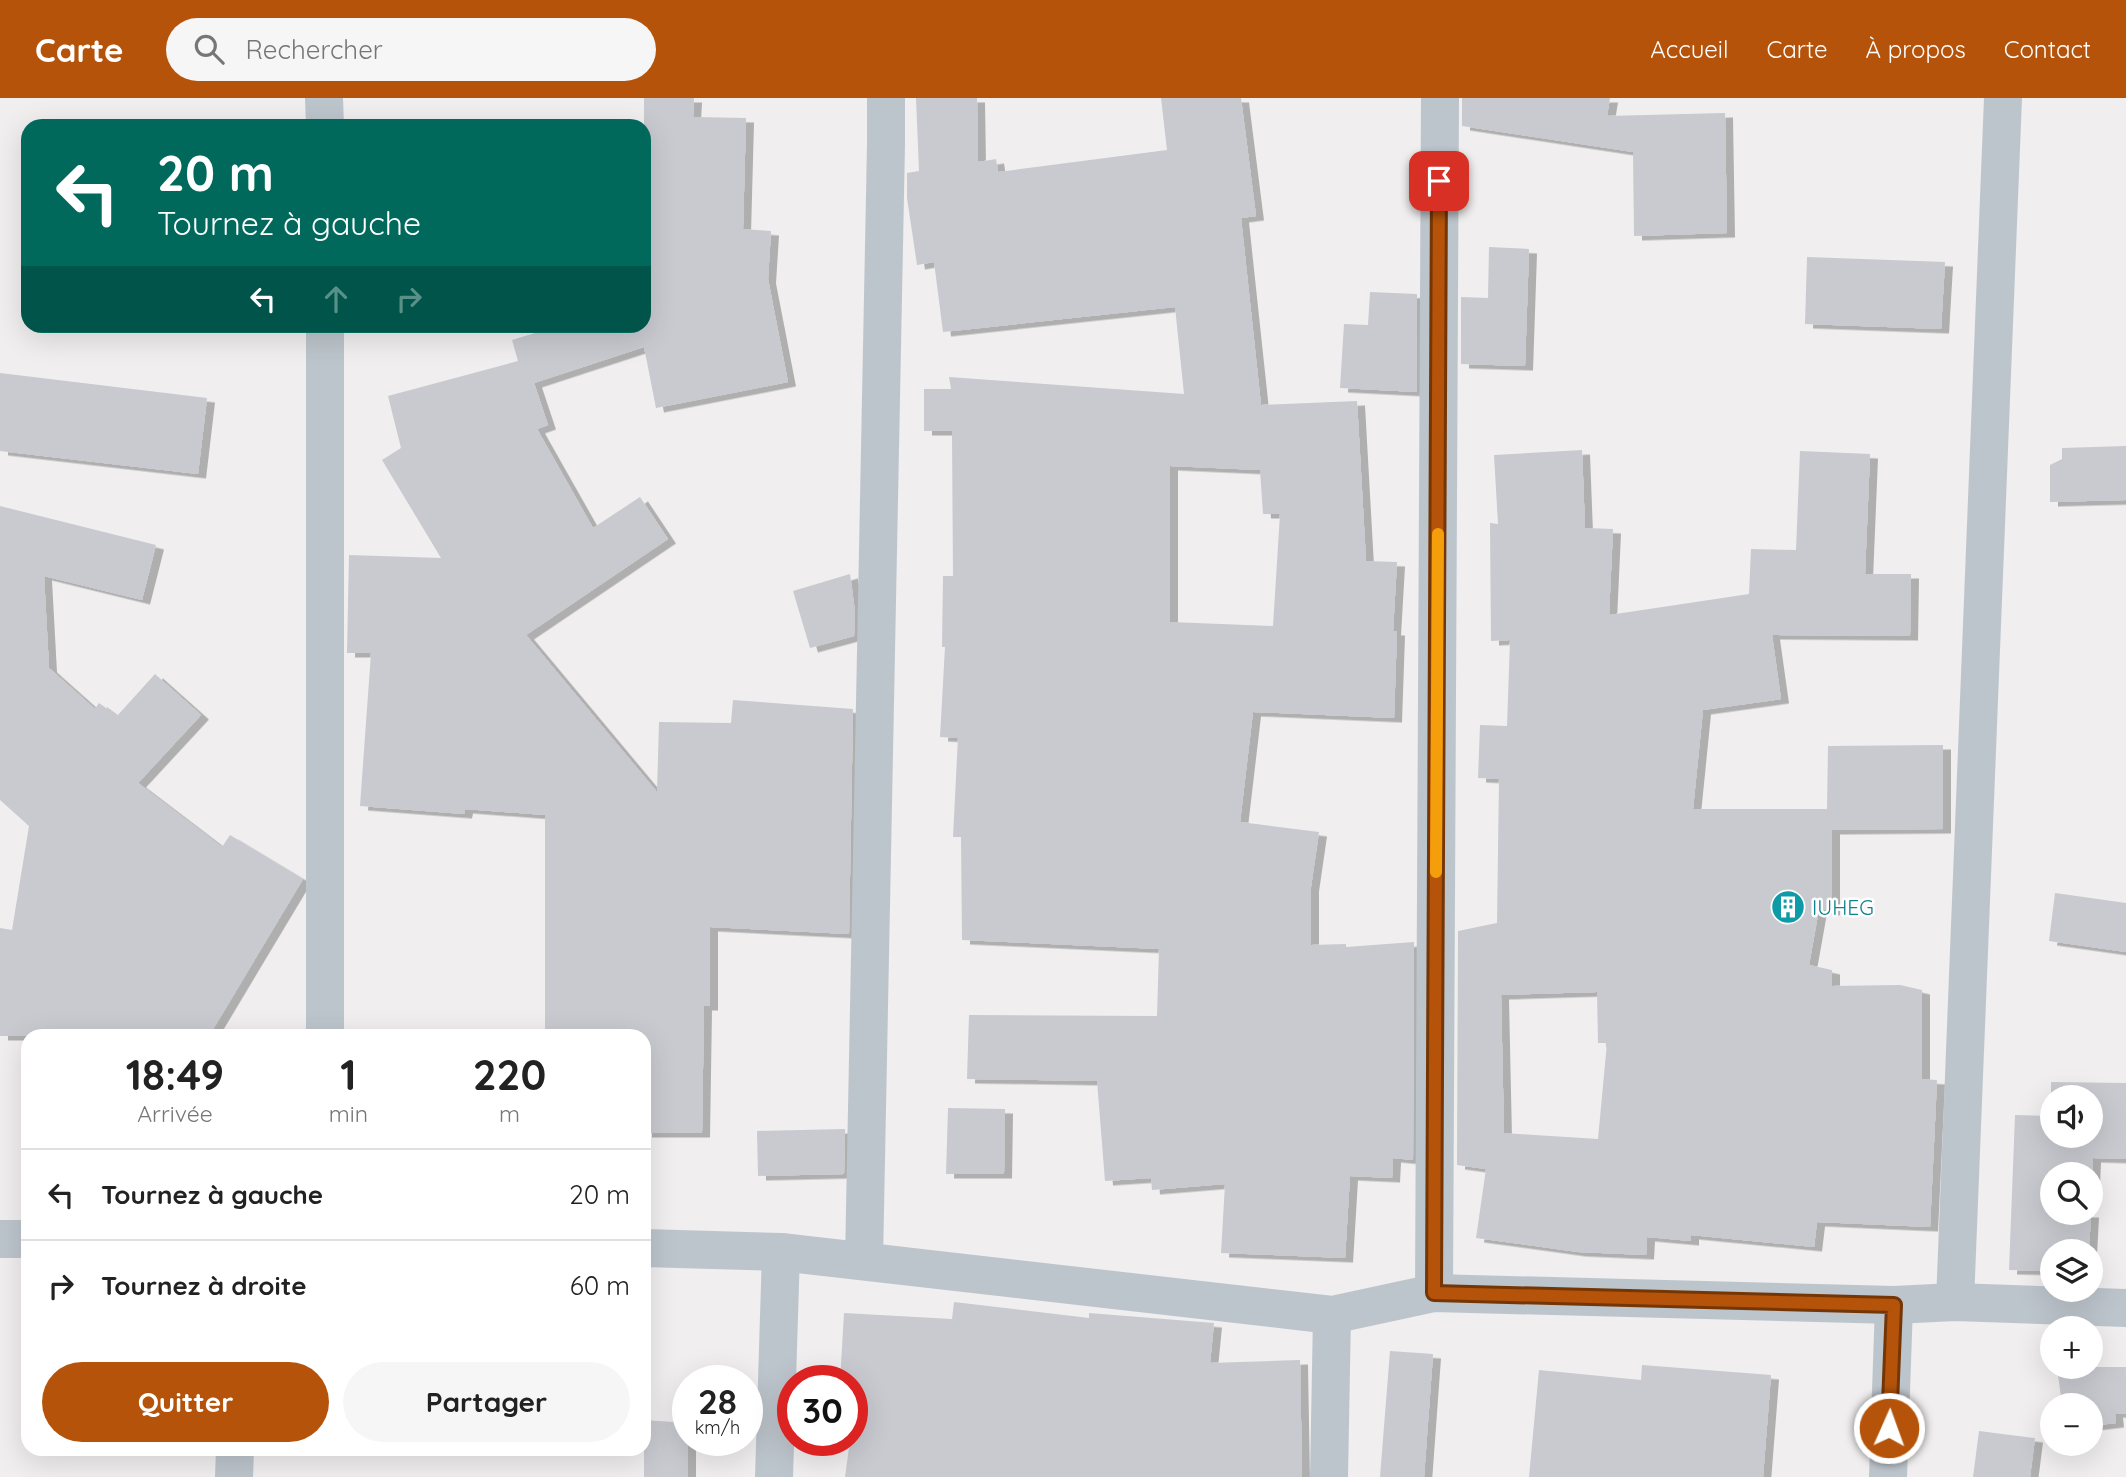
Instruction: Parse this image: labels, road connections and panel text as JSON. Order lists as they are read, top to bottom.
{
  "places": {
    "building": ["IUHEG"]
  },
  "page": {
    "header": "Carte",
    "search": "Rechercher",
    "nav": [
      "Accueil",
      "Carte",
      "À propos",
      "Contact"
    ],
    "turn": ["20 m", "Tournez à gauche"],
    "eta": [
      "18:49",
      "Arrivée",
      "1",
      "min",
      "220",
      "m"
    ],
    "map_buttons": ["+", "−"],
    "list": [
      {
        "name": "Tournez à gauche",
        "value": "20 m"
      },
      {
        "name": "Tournez à droite",
        "value": "60 m"
      }
    ],
    "buttons": ["Quitter", "Partager"],
    "speed": "28 km/h",
    "limit": "30"
  }
}
